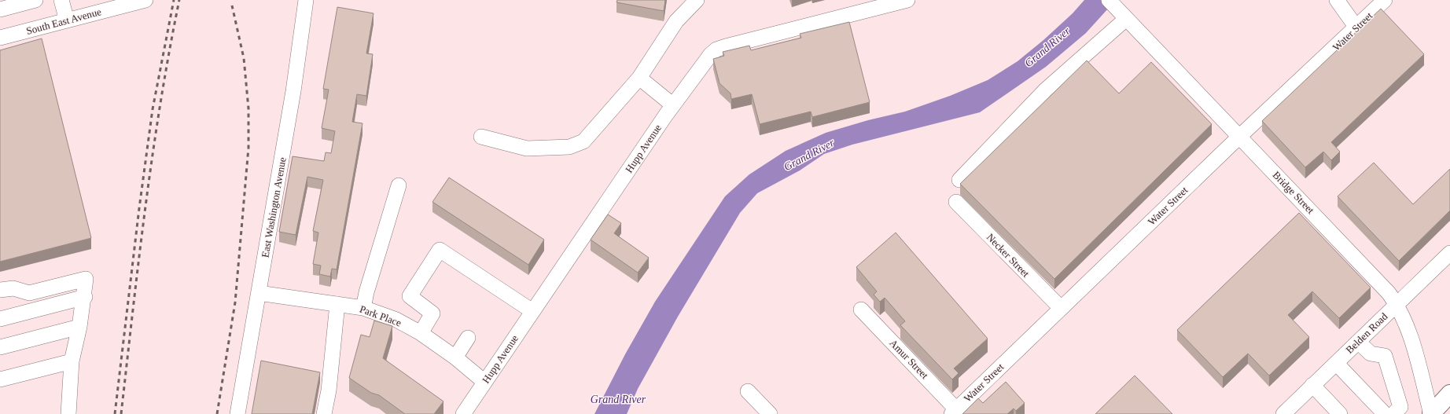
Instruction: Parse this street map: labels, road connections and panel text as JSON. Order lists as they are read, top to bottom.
{
  "streets": {
    "street": [
      "South East Avenue",
      "Water Street",
      "Hupp Avenue",
      "Bridge Street",
      "East Washington Avenue",
      "Necker Street",
      "Park Place",
      "Belden Road",
      "Amur Street"
    ]
  },
  "crossings": [
    ["Water Street", "Bridge Street"],
    ["Water Street", "Necker Street"],
    ["Water Street", "Amur Street"],
    ["Hupp Avenue", "Park Place"],
    ["Bridge Street", "Belden Road"],
    ["East Washington Avenue", "Park Place"]
  ],
  "water": ["Grand River"]
}
